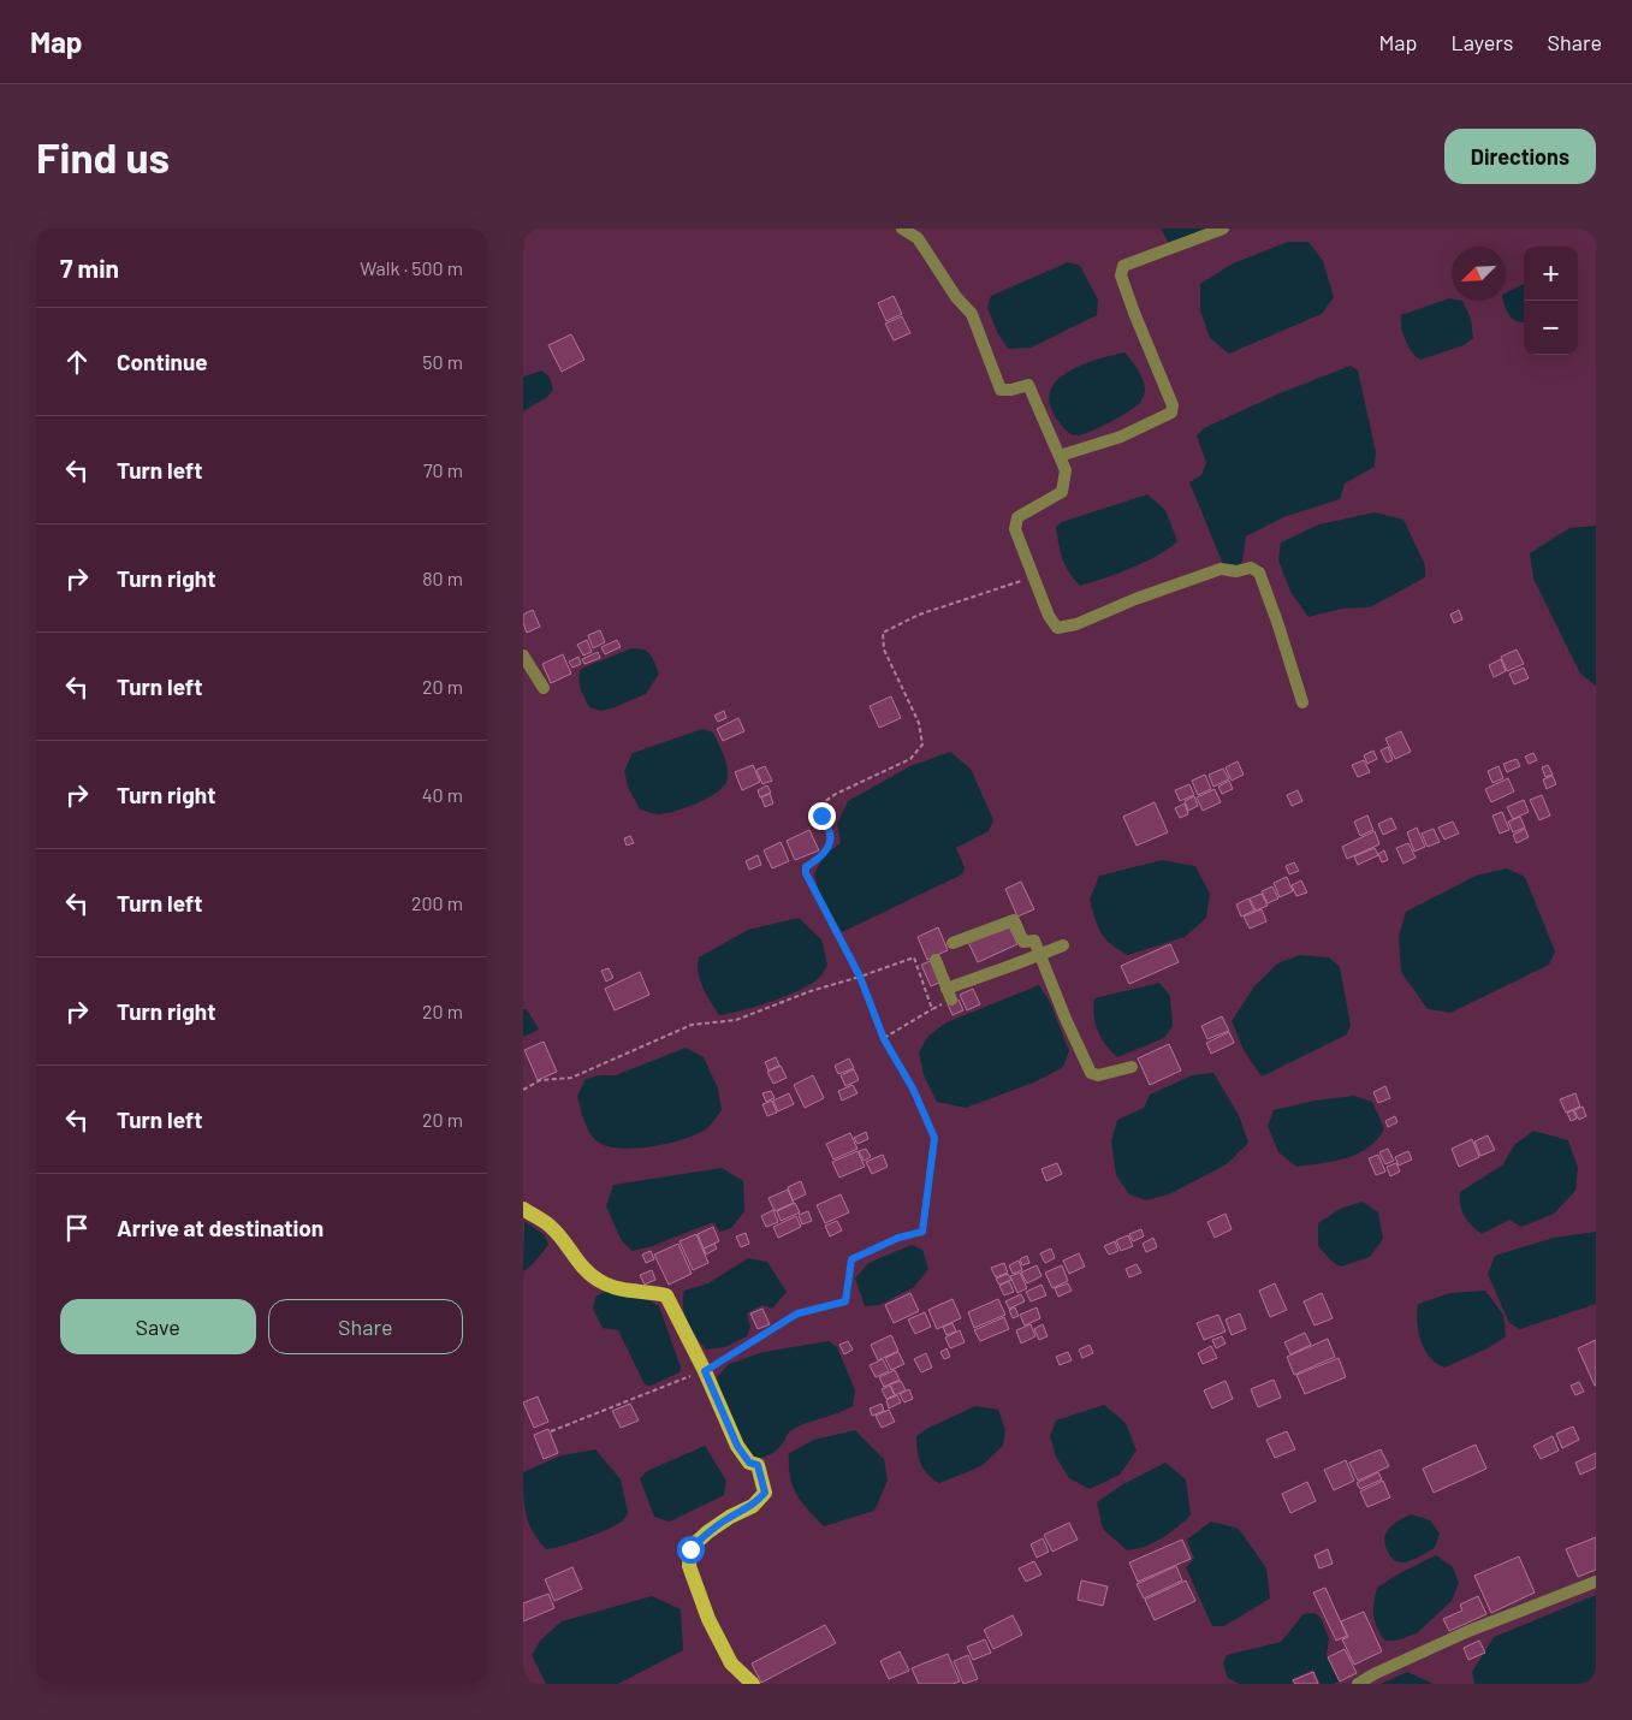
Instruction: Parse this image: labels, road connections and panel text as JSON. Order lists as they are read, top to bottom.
{
  "north": "bottom left",
  "page": {
    "header": "Map",
    "nav": ["Map", "Layers", "Share"],
    "buttons": [
      "Directions",
      ["Save", "Share"]
    ],
    "title": "Find us",
    "heading": ["7 min", "Walk · 500 m"],
    "map_buttons": ["+", "−"],
    "list": [
      ["Continue", "50 m"],
      ["Turn left", "70 m"],
      ["Turn right", "80 m"],
      ["Turn left", "20 m"],
      ["Turn right", "40 m"],
      ["Turn left", "200 m"],
      ["Turn right", "20 m"],
      ["Turn left", "20 m"],
      "Arrive at destination"
    ]
  }
}
